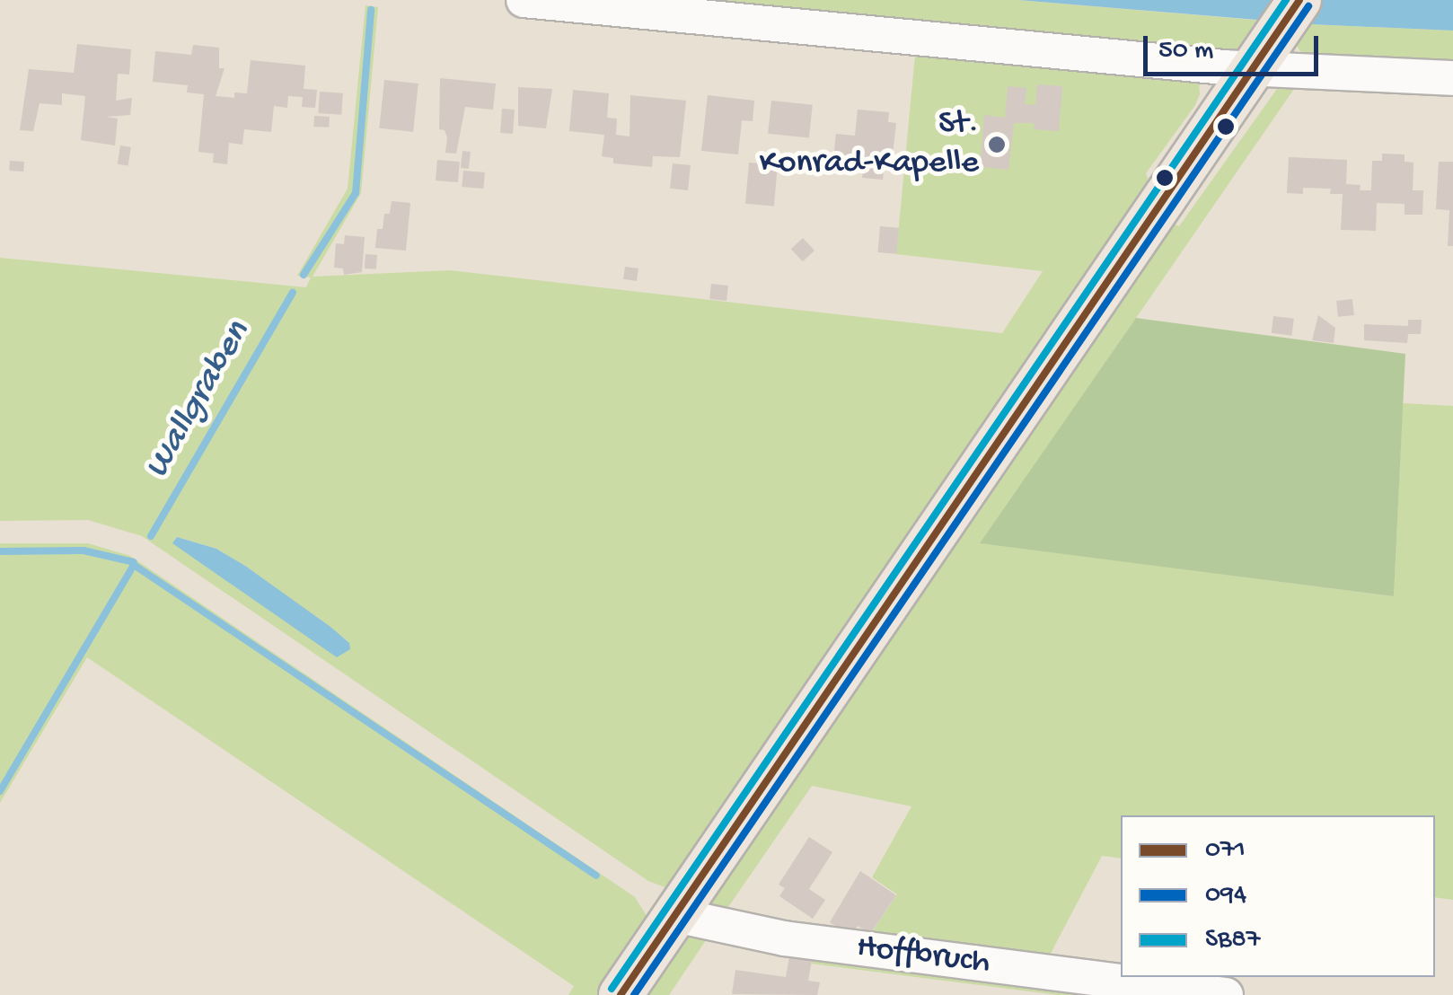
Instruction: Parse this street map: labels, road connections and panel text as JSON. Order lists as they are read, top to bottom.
{
  "streets": {
    "street": ["Hoffbruch"]
  },
  "water": ["Wallgraben"],
  "places": ["St. Konrad-Kapelle"],
  "lines": ["transit line 071", "transit line SB87", "transit line 094"],
  "legend": ["071", "094", "SB87"],
  "scale_bar": "50 m"
}
